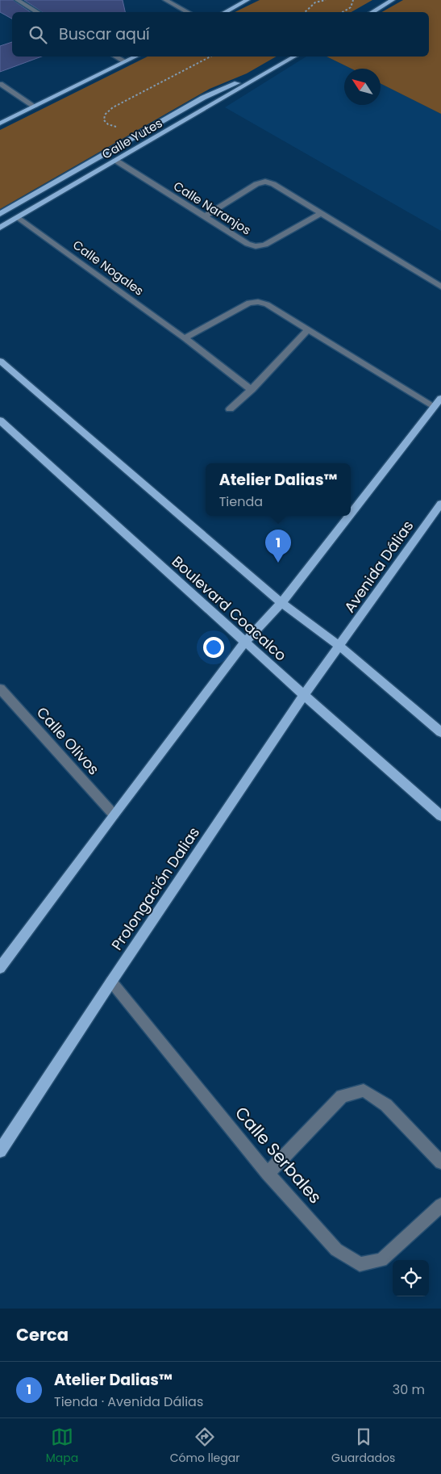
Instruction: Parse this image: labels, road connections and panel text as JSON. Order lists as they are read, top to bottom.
{
  "streets": {
    "main road": [
      "Calle Yutes",
      "Avenida Dálias",
      "Boulevard Coacalco",
      "Prolongación Dalias"
    ],
    "street": [
      "Calle Naranjos",
      "Calle Nogales",
      "Calle Olivos",
      "Calle Serbales"
    ]
  },
  "crossings": [
    ["Calle Yutes", "Calle Naranjos"],
    ["Calle Yutes", "Calle Nogales"],
    ["Avenida Dálias", "Prolongación Dalias"],
    ["Boulevard Coacalco", "Prolongación Dalias"],
    ["Prolongación Dalias", "Calle Serbales"]
  ],
  "north": "top left",
  "page": {
    "search": "Buscar aquí",
    "popup": ["Atelier Dalias™", "Tienda"],
    "pins": "1",
    "heading": "Cerca",
    "list": [
      {
        "mark": "1",
        "name": "Atelier Dalias™",
        "note": "Tienda · Avenida Dálias",
        "value": "30 m"
      }
    ],
    "nav": ["Mapa", "Cómo llegar", "Guardados"]
  }
}
